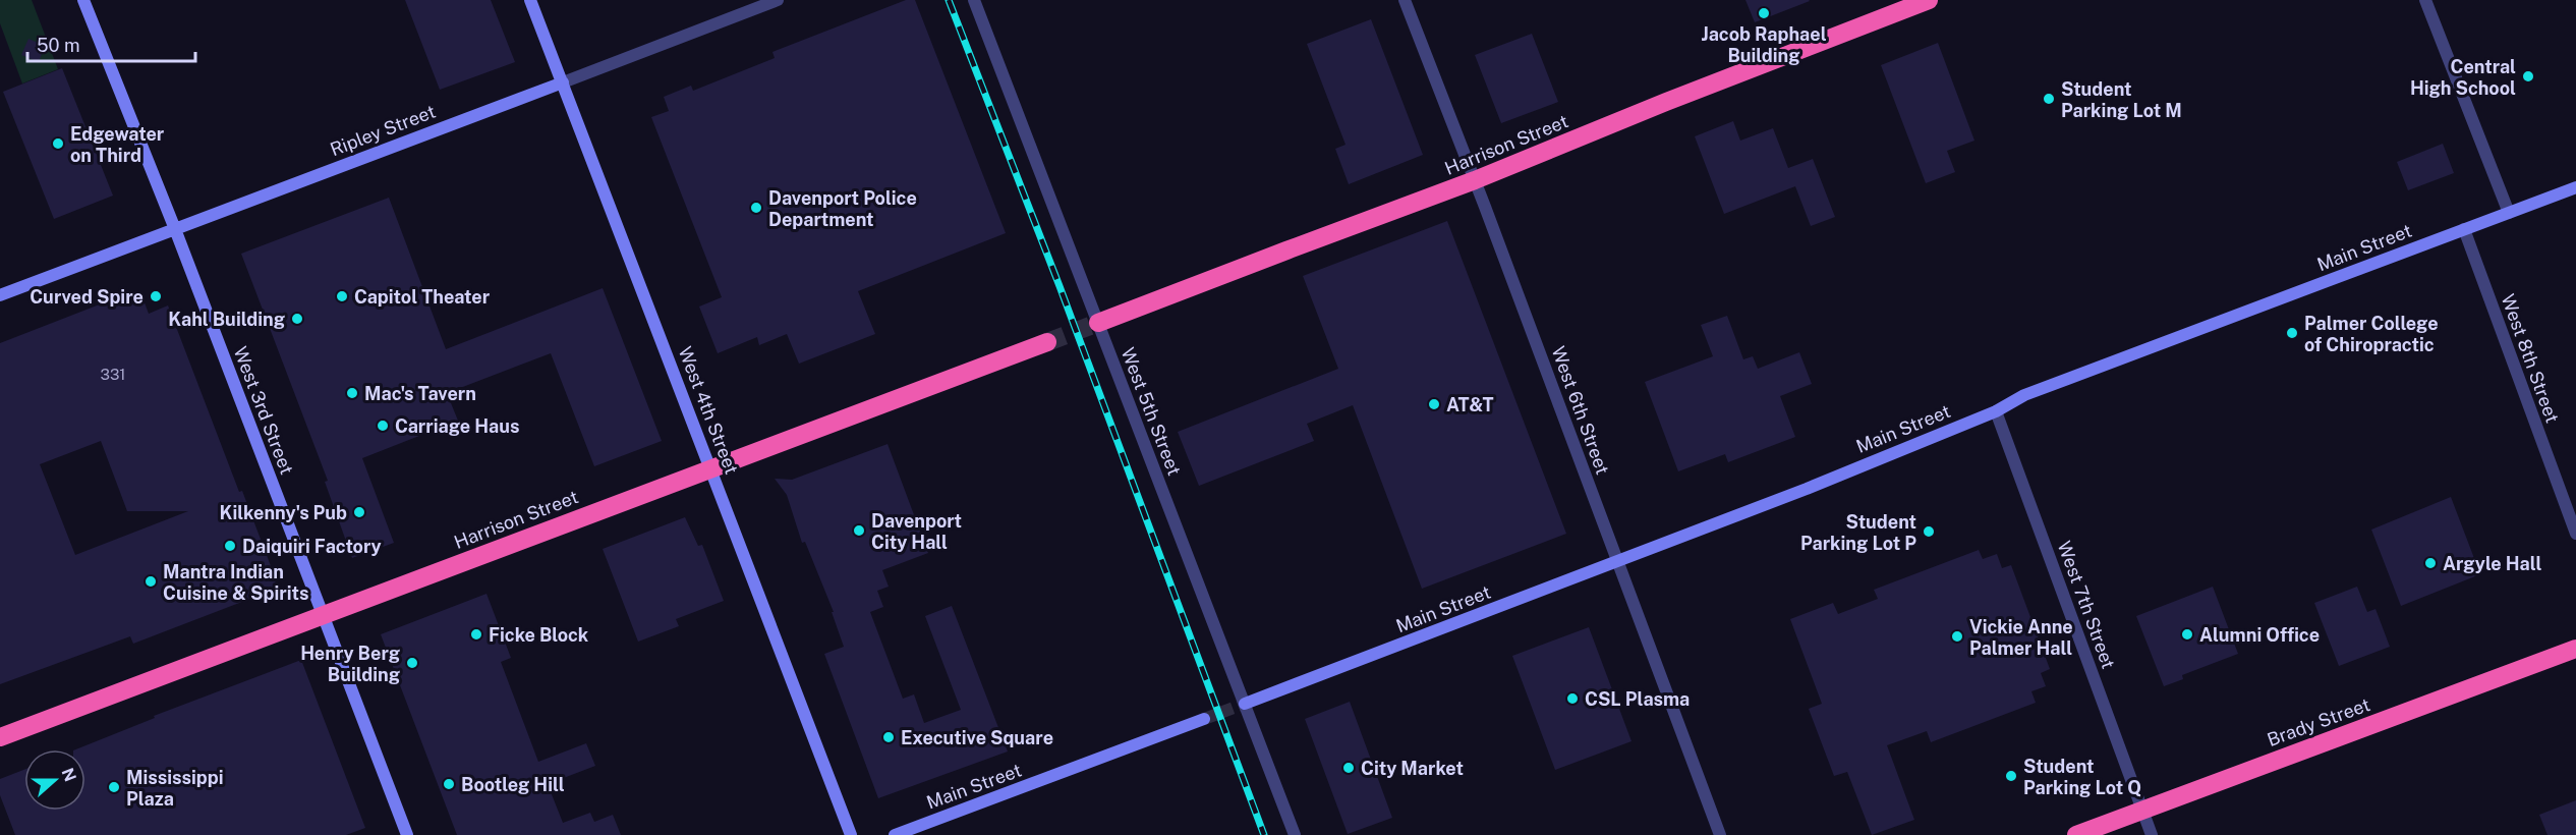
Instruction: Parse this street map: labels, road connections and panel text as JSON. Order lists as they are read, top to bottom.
{
  "streets": {
    "highway": ["Harrison Street", "Brady Street"],
    "street": [
      "Ripley Street",
      "Main Street",
      "West 8th Street",
      "West 3rd Street",
      "West 4th Street",
      "West 6th Street",
      "West 5th Street",
      "West 7th Street"
    ]
  },
  "crossings": [
    ["Ripley Street", "West 3rd Street"],
    ["Ripley Street", "West 4th Street"],
    ["Harrison Street", "West 3rd Street"],
    ["Harrison Street", "West 4th Street"],
    ["Harrison Street", "West 6th Street"],
    ["Harrison Street", "West 5th Street"],
    ["Main Street", "West 8th Street"],
    ["Main Street", "West 6th Street"],
    ["Main Street", "West 5th Street"],
    ["Main Street", "West 7th Street"],
    ["West 7th Street", "Brady Street"]
  ],
  "places": [
    "Jacob Raphael Building",
    "Central High School",
    "Student Parking Lot M",
    "Edgewater on Third",
    "Davenport Police Department",
    "Curved Spire",
    "Capitol Theater",
    "Kahl Building",
    "Palmer College of Chiropractic",
    "Mac's Tavern",
    "AT&T",
    "Carriage Haus",
    "Kilkenny's Pub",
    "Davenport City Hall",
    "Student Parking Lot P",
    "Daiquiri Factory",
    "Argyle Hall",
    "Mantra Indian Cuisine & Spirits",
    "Ficke Block",
    "Alumni Office",
    "Vickie Anne Palmer Hall",
    "Henry Berg Building",
    "CSL Plasma",
    "Executive Square",
    "City Market",
    "Student Parking Lot Q",
    "Bootleg Hill",
    "Mississippi Plaza"
  ],
  "house_numbers": ["331"],
  "scale_bar": "50 m",
  "north": "right"
}
